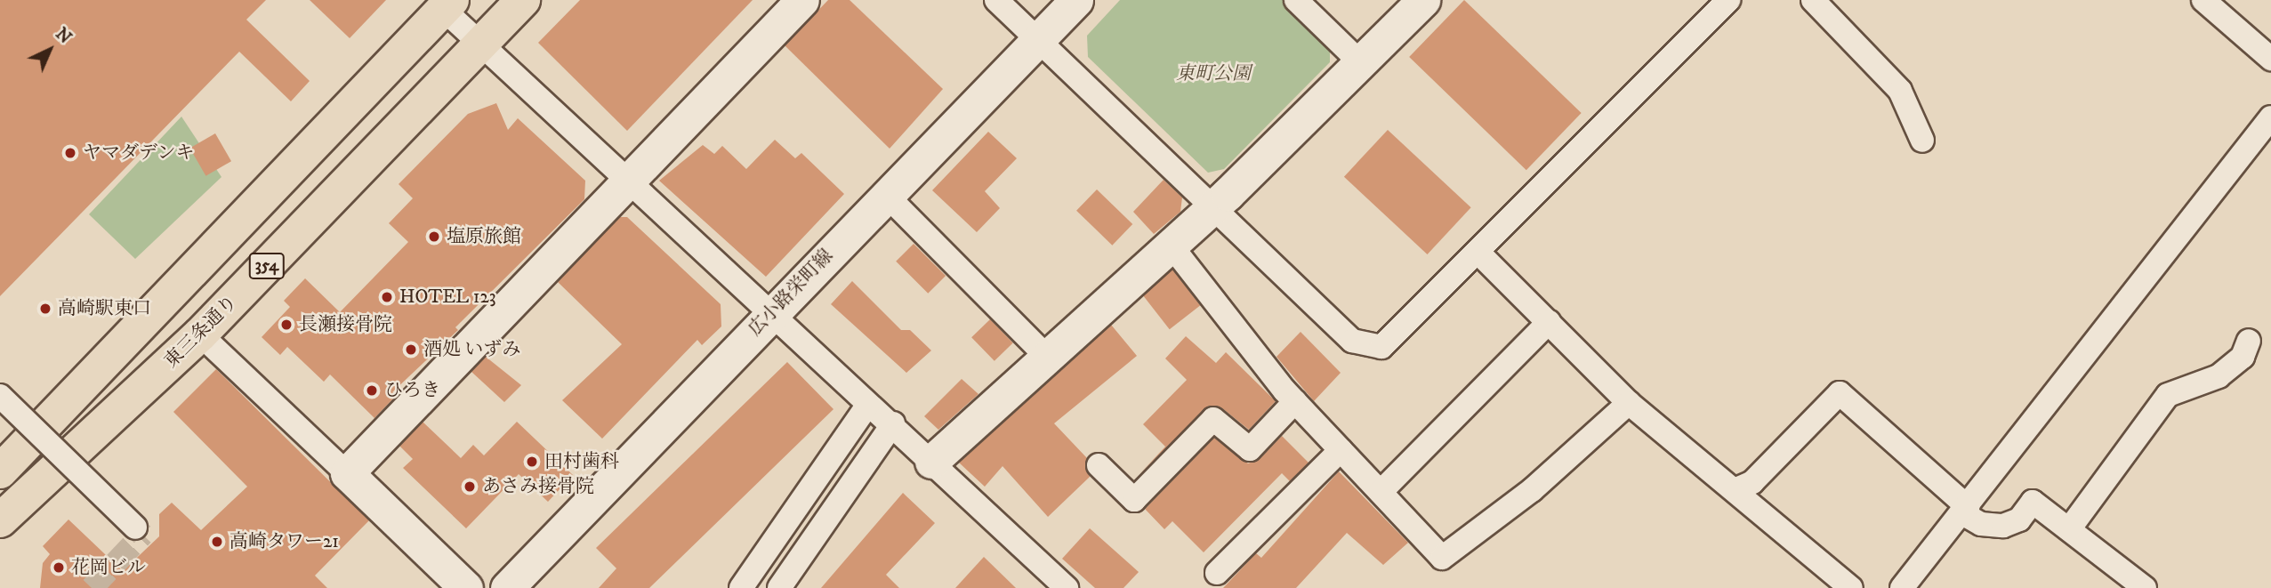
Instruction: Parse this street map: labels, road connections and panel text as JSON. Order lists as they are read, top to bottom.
{
  "streets": {
    "highway": ["354", "東三条通り"],
    "street": ["広小路栄町線"]
  },
  "parks": ["東町公園"],
  "places": [
    "ヤマダデンキ",
    "塩原旅館",
    "HOTEL 123",
    "高崎駅東口",
    "長瀬接骨院",
    "酒処 いずみ",
    "ひろき",
    "田村歯科",
    "あさみ接骨院",
    "高崎タワー21",
    "花岡ビル"
  ],
  "north": "top right"
}
